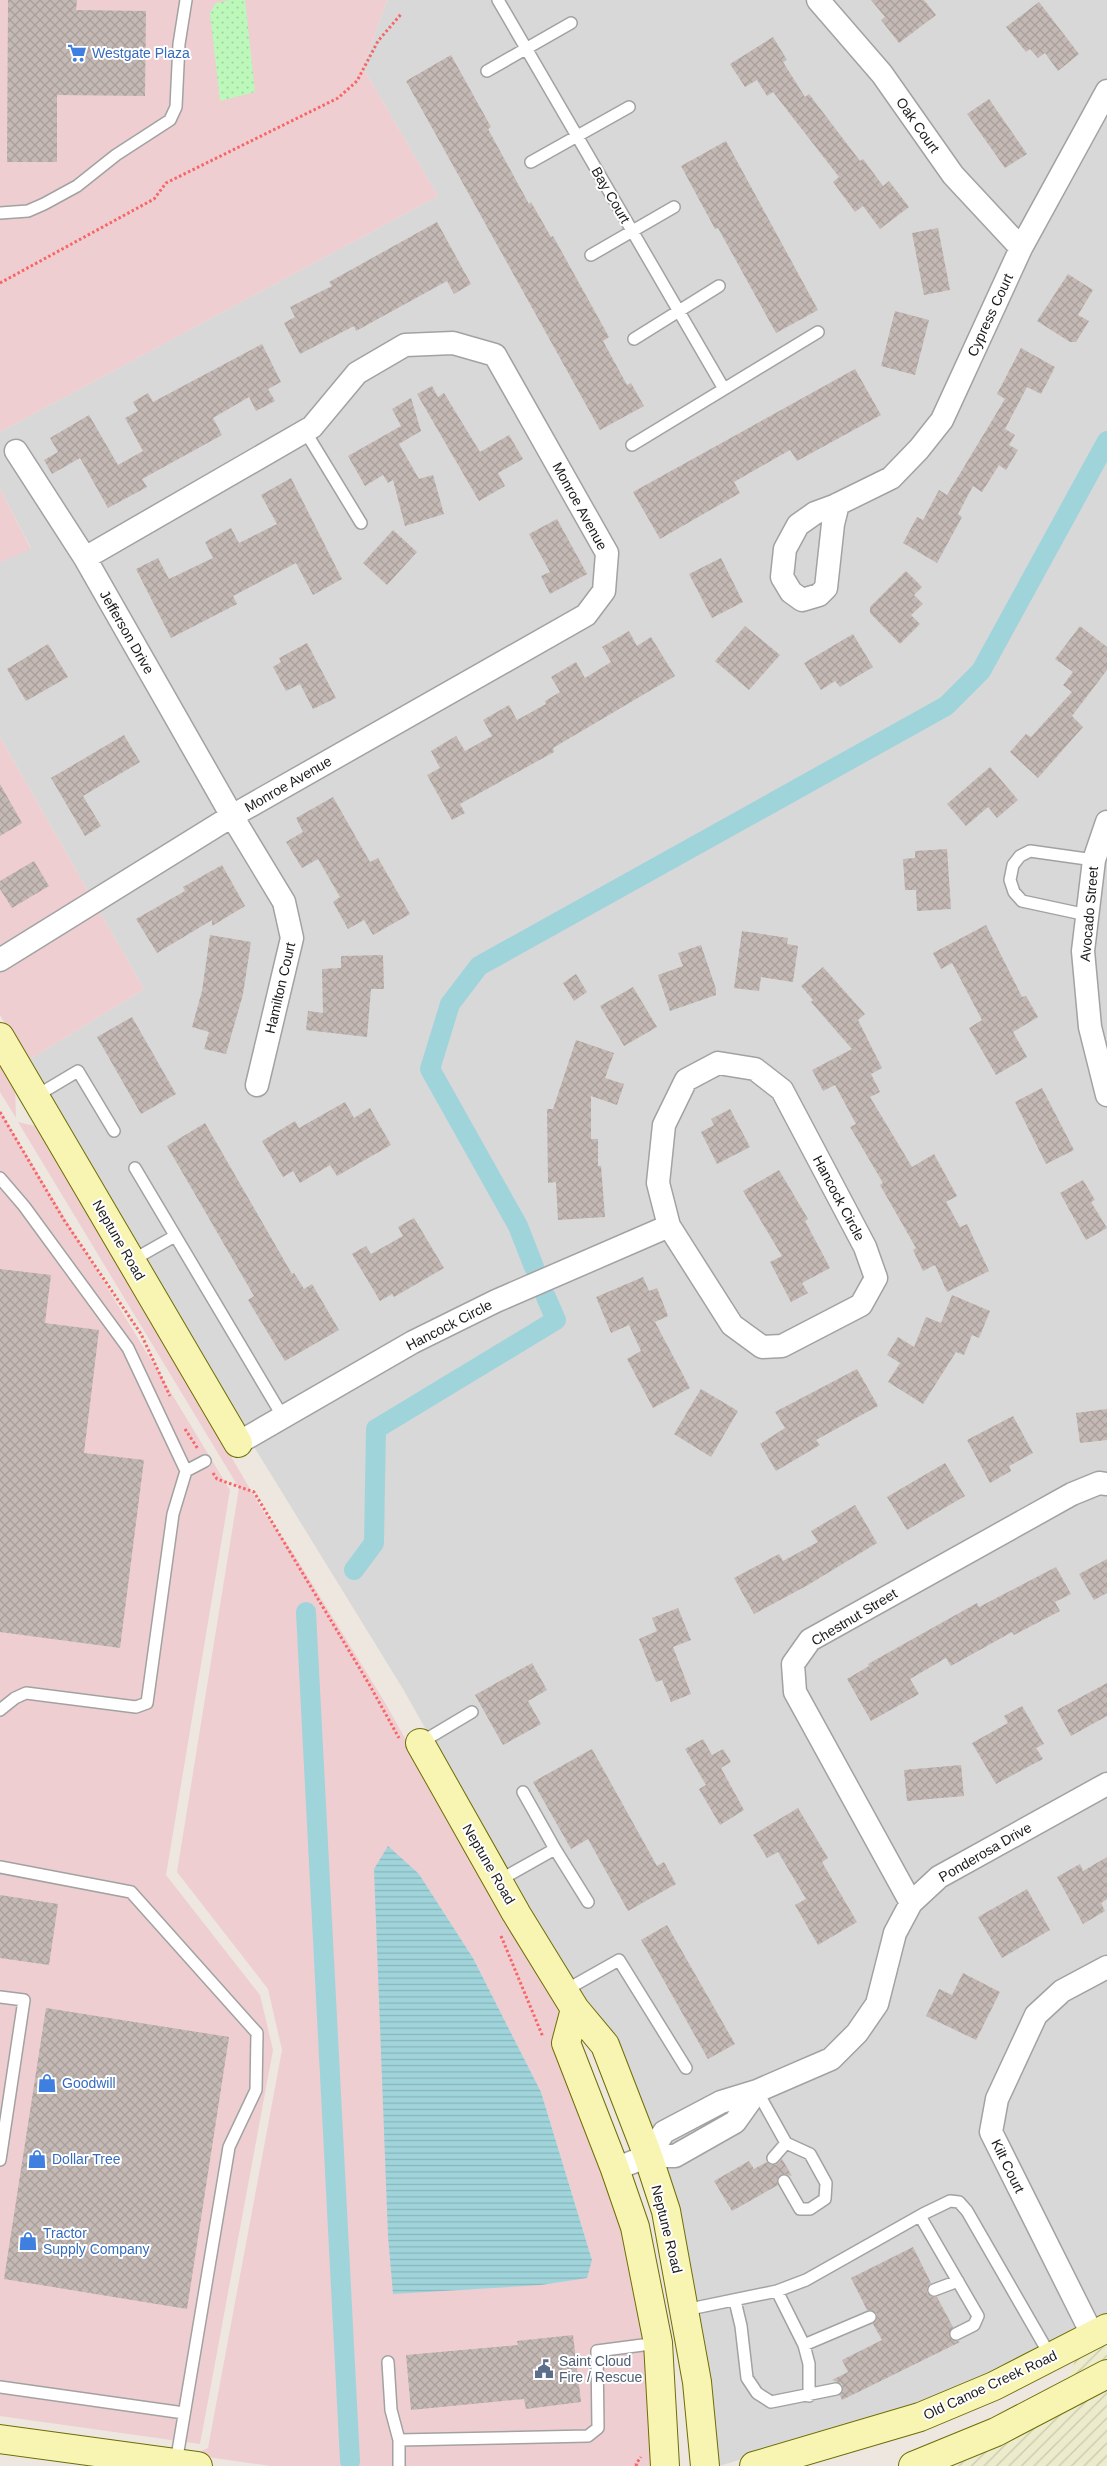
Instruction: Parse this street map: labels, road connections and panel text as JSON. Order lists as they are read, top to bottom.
{
  "streets": {
    "main road": ["Neptune Road", "Old Canoe Creek Road"],
    "street": [
      "Oak Court",
      "Cypress Court",
      "Monroe Avenue",
      "Jefferson Drive",
      "Avocado Street",
      "Hamilton Court",
      "Hancock Circle",
      "Chestnut Street",
      "Ponderosa Drive",
      "Kilt Court"
    ],
    "lane": ["Bay Court"]
  },
  "crossings": [
    ["Oak Court", "Cypress Court"],
    ["Monroe Avenue", "Jefferson Drive"],
    ["Monroe Avenue", "Hamilton Court"],
    ["Jefferson Drive", "Hamilton Court"],
    ["Hancock Circle", "Neptune Road"],
    ["Neptune Road", "Ponderosa Drive"],
    ["Chestnut Street", "Ponderosa Drive"],
    ["Kilt Court", "Old Canoe Creek Road"]
  ],
  "places": {
    "supermarket": ["Westgate Plaza"],
    "shop": ["Goodwill", "Dollar Tree", "Tractor Supply Company"],
    "public building": ["Saint Cloud Fire / Rescue"]
  }
}
